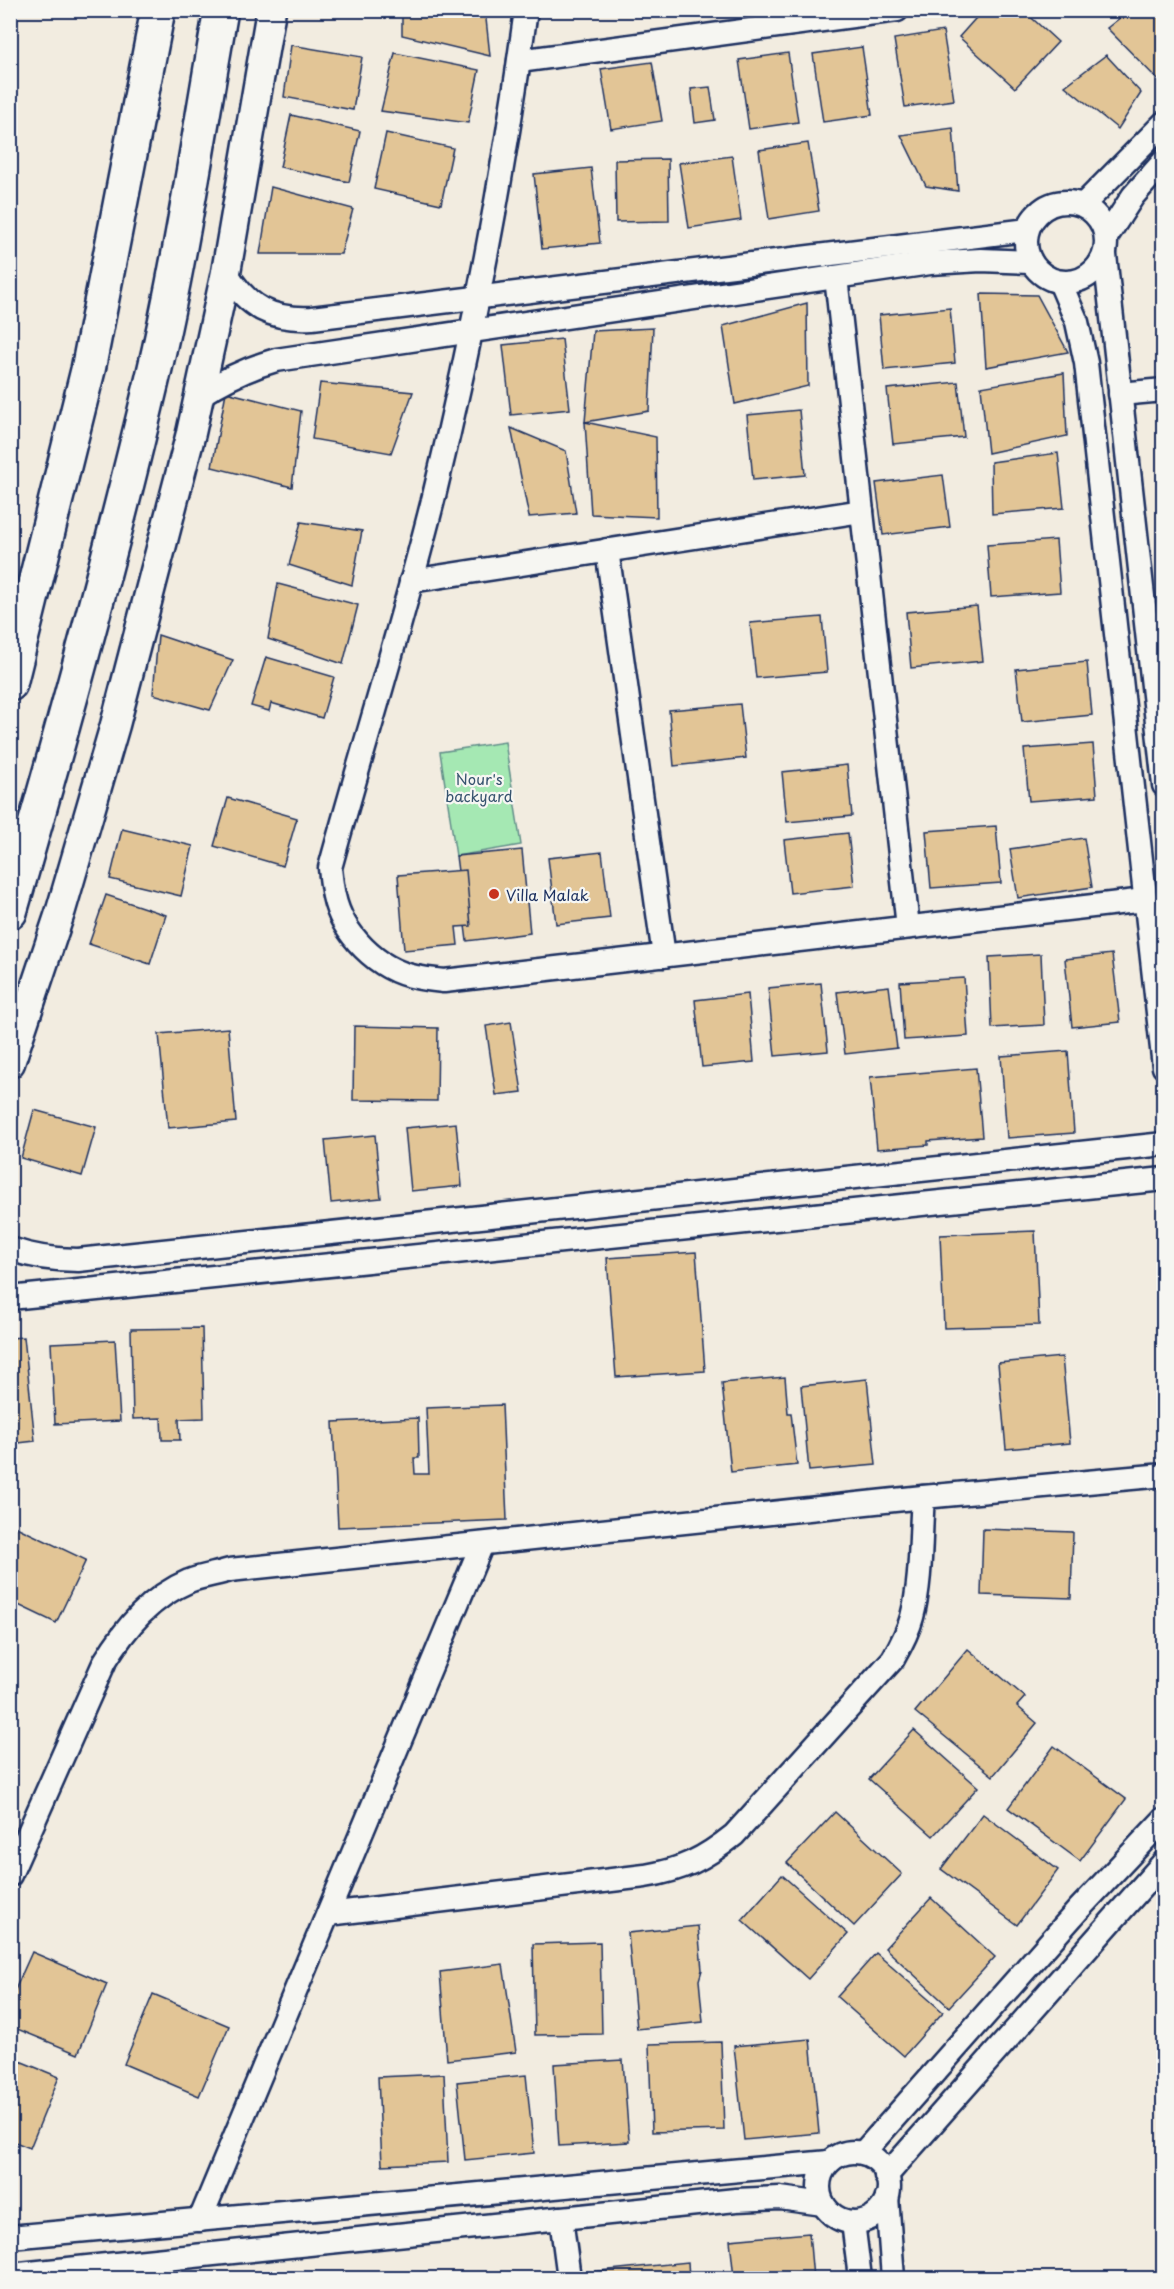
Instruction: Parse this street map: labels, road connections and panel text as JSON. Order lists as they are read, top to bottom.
{
  "parks": ["Nour's backyard"],
  "places": ["Villa Malak"]
}
